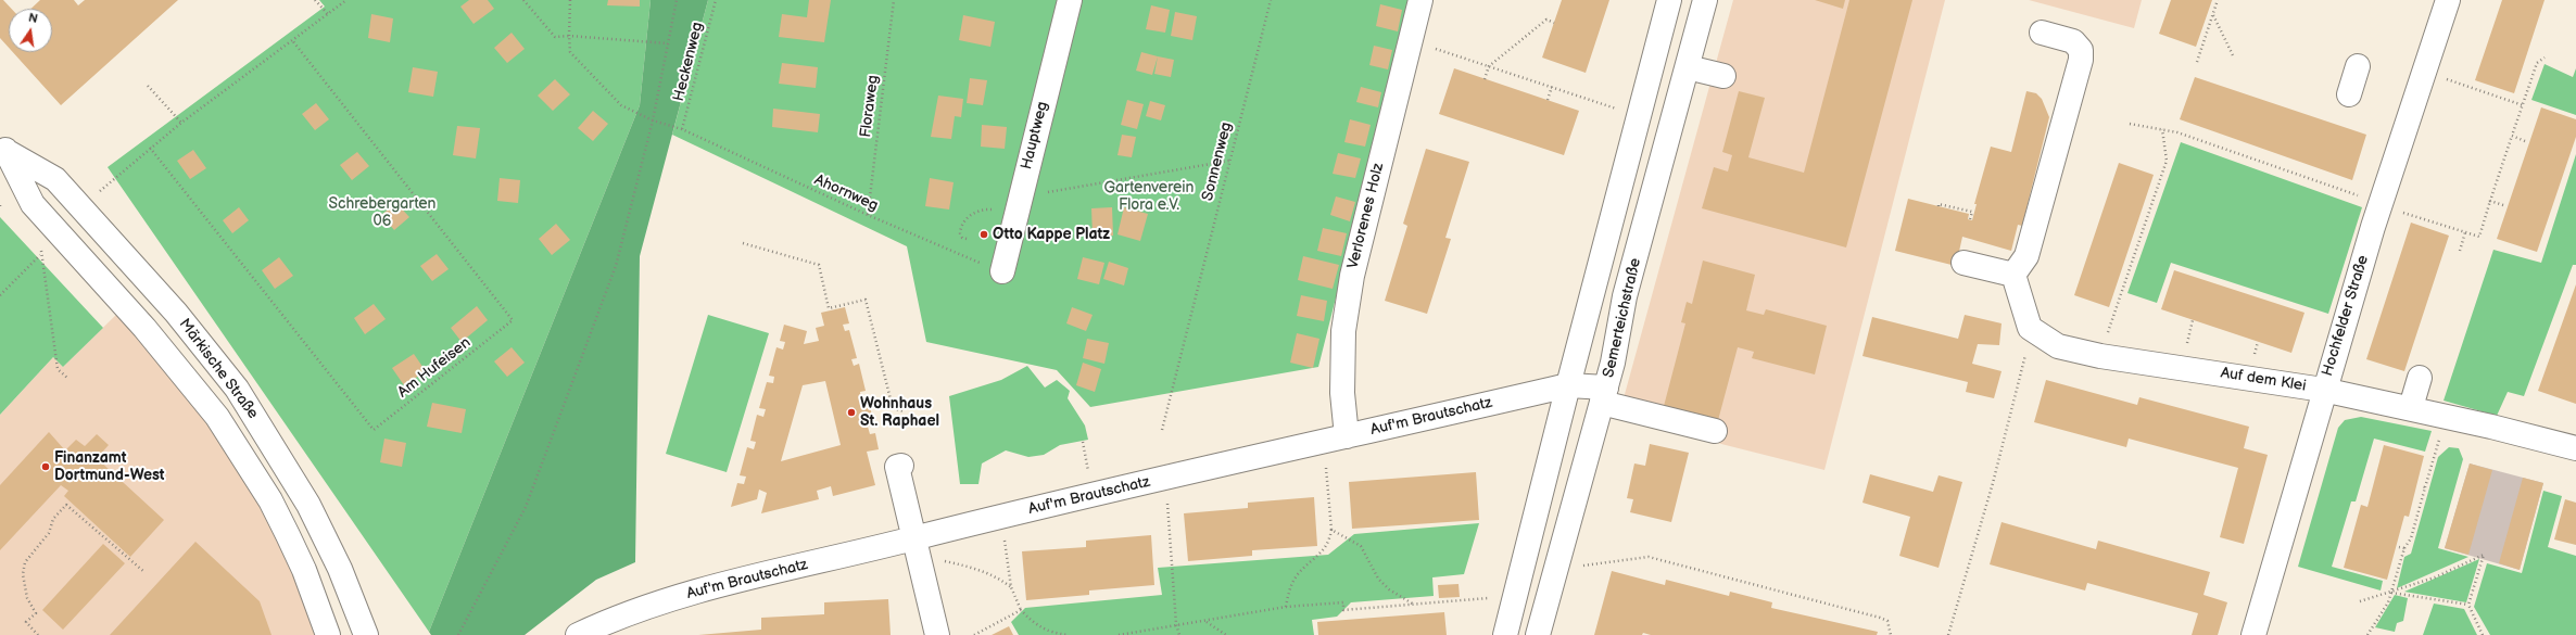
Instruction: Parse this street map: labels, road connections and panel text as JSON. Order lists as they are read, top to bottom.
{
  "streets": {
    "street": [
      "Hauptweg",
      "Verlorenes Holz",
      "Hochfelder Straße",
      "Semerteichstraße",
      "Märkische Straße",
      "Auf dem Klei",
      "Auf'm Brautschatz"
    ],
    "path": [
      "Heckenweg",
      "Floraweg",
      "Sonnenweg",
      "Ahornweg",
      "Am Hufeisen"
    ]
  },
  "crossings": [
    ["Heckenweg", "Ahornweg"],
    ["Floraweg", "Ahornweg"],
    ["Hauptweg", "Ahornweg"],
    ["Verlorenes Holz", "Auf'm Brautschatz"],
    ["Hochfelder Straße", "Auf dem Klei"],
    ["Semerteichstraße", "Auf'm Brautschatz"]
  ],
  "parks": ["Gartenverein Flora e.V.", "Schrebergarten 06"],
  "places": ["Otto Kappe Platz", "Wohnhaus St. Raphael", "Finanzamt Dortmund-West"],
  "north": "top"
}
